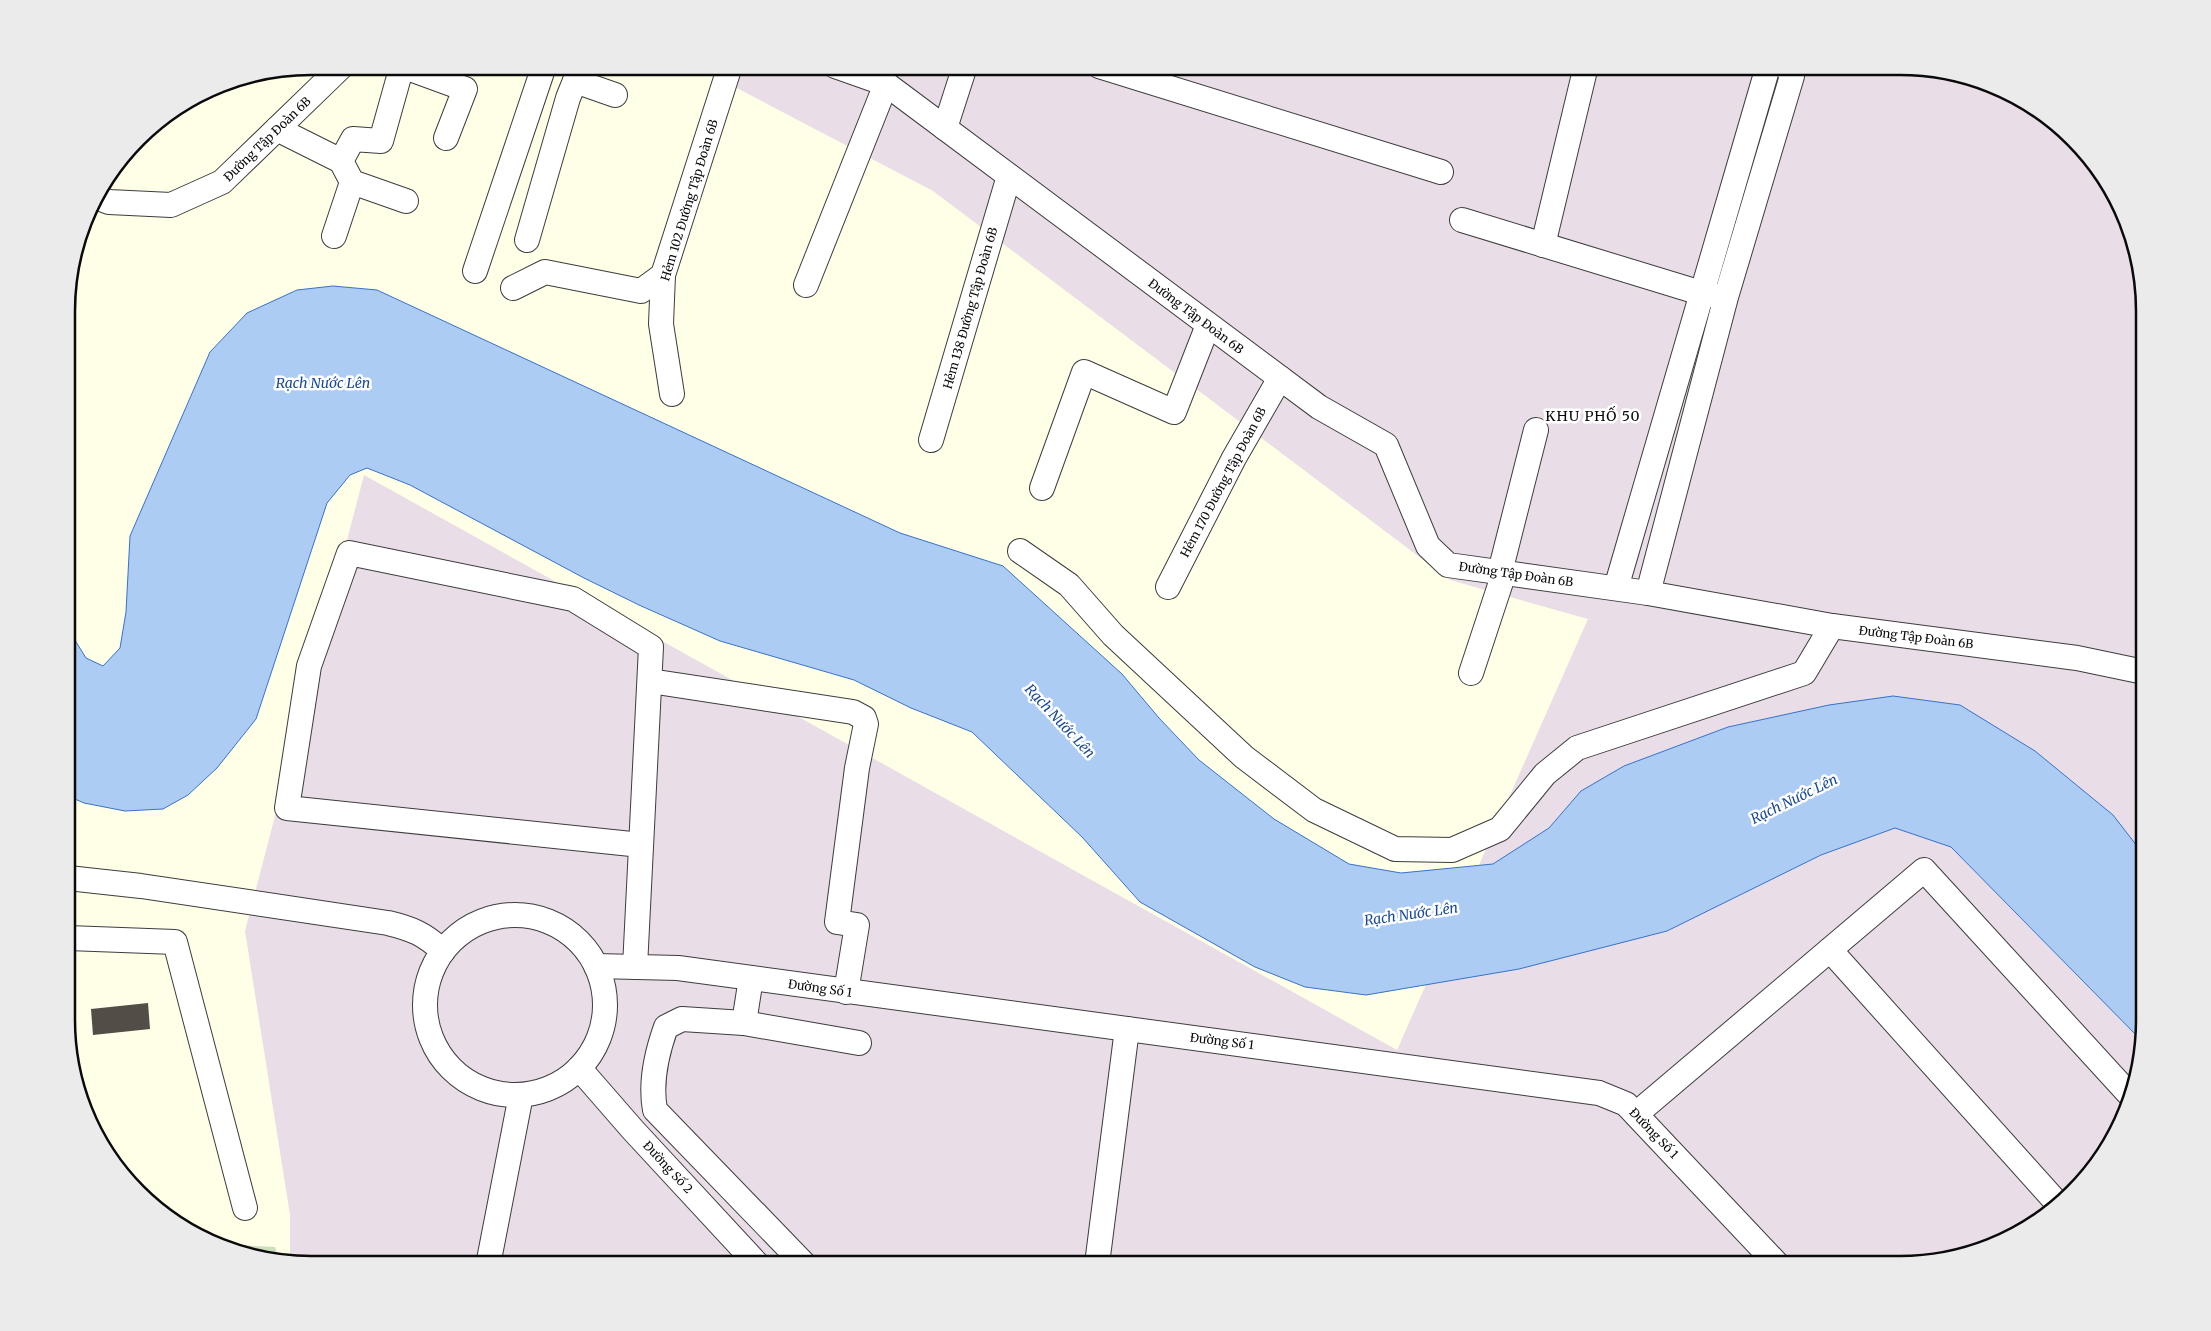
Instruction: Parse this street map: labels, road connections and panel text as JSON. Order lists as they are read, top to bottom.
{
  "streets": {
    "street": [
      "Đường Tập Đoàn 6B",
      "Hẻm 102 Đường Tập Đoàn 6B",
      "Hẻm 138 Đường Tập Đoàn 6B",
      "Hẻm 170 Đường Tập Đoàn 6B",
      "Đường Số 1",
      "Đường Số 2"
    ]
  },
  "crossings": [
    ["Đường Tập Đoàn 6B", "Hẻm 138 Đường Tập Đoàn 6B"],
    ["Đường Tập Đoàn 6B", "Hẻm 170 Đường Tập Đoàn 6B"]
  ],
  "districts": ["KHU PHỐ 50"],
  "water": ["Rạch Nước Lên"]
}
